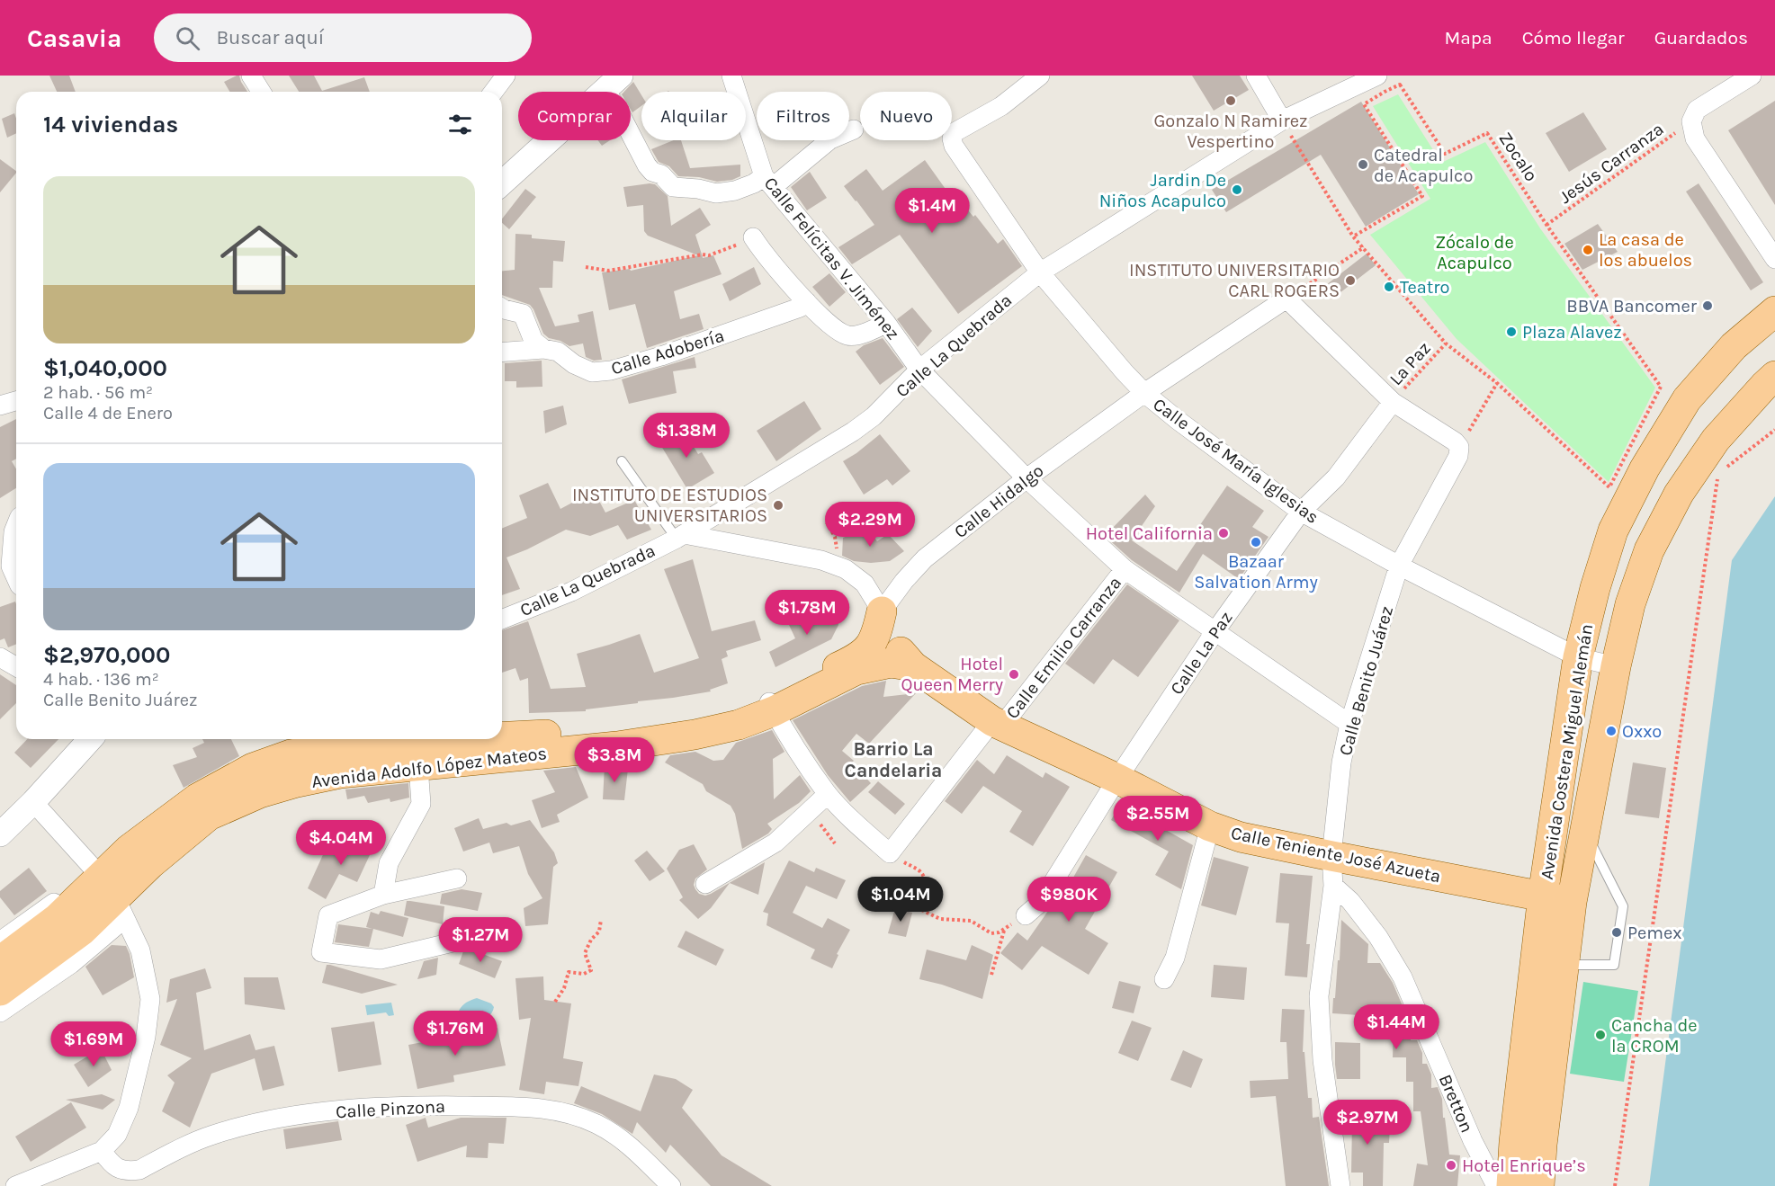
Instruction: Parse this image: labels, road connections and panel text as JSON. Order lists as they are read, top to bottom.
{
  "streets": {
    "main road": ["Avenida Costera Miguel Alemán", "Avenida Adolfo López Mateos", "Calle Teniente José Azueta"],
    "street": [
      "Calle Felícitas V. Jiménez",
      "Calle La Quebrada",
      "Calle Adobería",
      "Calle José María Iglesias",
      "Calle Hidalgo",
      "Calle Emilio Carranza",
      "Calle La Paz",
      "Calle Benito Juárez",
      "Bretton",
      "Calle Pinzona"
    ],
    "path": ["Zocalo", "Jesús Carranza", "La Paz"]
  },
  "crossings": [
    ["Zocalo", "Jesús Carranza"],
    ["Zocalo", "La Paz"],
    ["Calle Felícitas V. Jiménez", "Calle La Quebrada"],
    ["Calle Felícitas V. Jiménez", "Calle Hidalgo"],
    ["Calle Felícitas V. Jiménez", "Calle Emilio Carranza"],
    ["Calle Felícitas V. Jiménez", "Calle La Paz"],
    ["Calle Felícitas V. Jiménez", "Calle Benito Juárez"],
    ["Calle La Quebrada", "Calle José María Iglesias"],
    ["La Paz", "Calle La Paz"],
    ["Calle José María Iglesias", "Calle Hidalgo"],
    ["Calle José María Iglesias", "Calle La Paz"],
    ["Calle José María Iglesias", "Calle Benito Juárez"],
    ["Calle José María Iglesias", "Avenida Costera Miguel Alemán"],
    ["Calle Hidalgo", "Avenida Adolfo López Mateos"],
    ["Calle Hidalgo", "Calle Teniente José Azueta"],
    ["Calle Emilio Carranza", "Calle Teniente José Azueta"],
    ["Calle La Paz", "Calle Teniente José Azueta"],
    ["Calle Benito Juárez", "Calle Teniente José Azueta"],
    ["Calle Benito Juárez", "Bretton"],
    ["Avenida Costera Miguel Alemán", "Calle Teniente José Azueta"],
    ["Avenida Adolfo López Mateos", "Calle Teniente José Azueta"]
  ],
  "districts": ["Barrio La Candelaria"],
  "parks": ["Zócalo de Acapulco"],
  "places": [
    "Gonzalo N Ramirez Vespertino",
    "Catedral de Acapulco",
    "Jardin De Niños Acapulco",
    "La casa de los abuelos",
    "INSTITUTO UNIVERSITARIO CARL ROGERS",
    "Teatro",
    "BBVA Bancomer",
    "Plaza Alavez",
    "INSTITUTO DE ESTUDIOS UNIVERSITARIOS",
    "Hotel California",
    "Bazaar Salvation Army",
    "Hotel Queen Merry",
    "Oxxo",
    "Pemex",
    "Cancha de la CROM",
    "Hotel Enrique’s"
  ],
  "page": {
    "header": "Casavia",
    "search": "Buscar aquí",
    "nav": ["Mapa", "Cómo llegar", "Guardados"],
    "chip": [
      "Comprar",
      "Alquilar",
      "Filtros",
      "Nuevo"
    ],
    "heading": "14 viviendas",
    "list": [
      {
        "name": "$1,040,000",
        "note": "2 hab. · 56 m² · Calle 4 de Enero"
      },
      {
        "name": "$2,970,000",
        "note": "4 hab. · 136 m² · Calle Benito Juárez"
      }
    ],
    "price": [
      "$1.4M",
      "$1.38M",
      "$2.29M",
      "$1.78M",
      "$3.8M",
      "$2.55M",
      "$4.04M",
      "$1.04M",
      "$980K",
      "$1.27M",
      "$1.44M",
      "$1.76M",
      "$1.69M",
      "$2.97M"
    ]
  }
}
